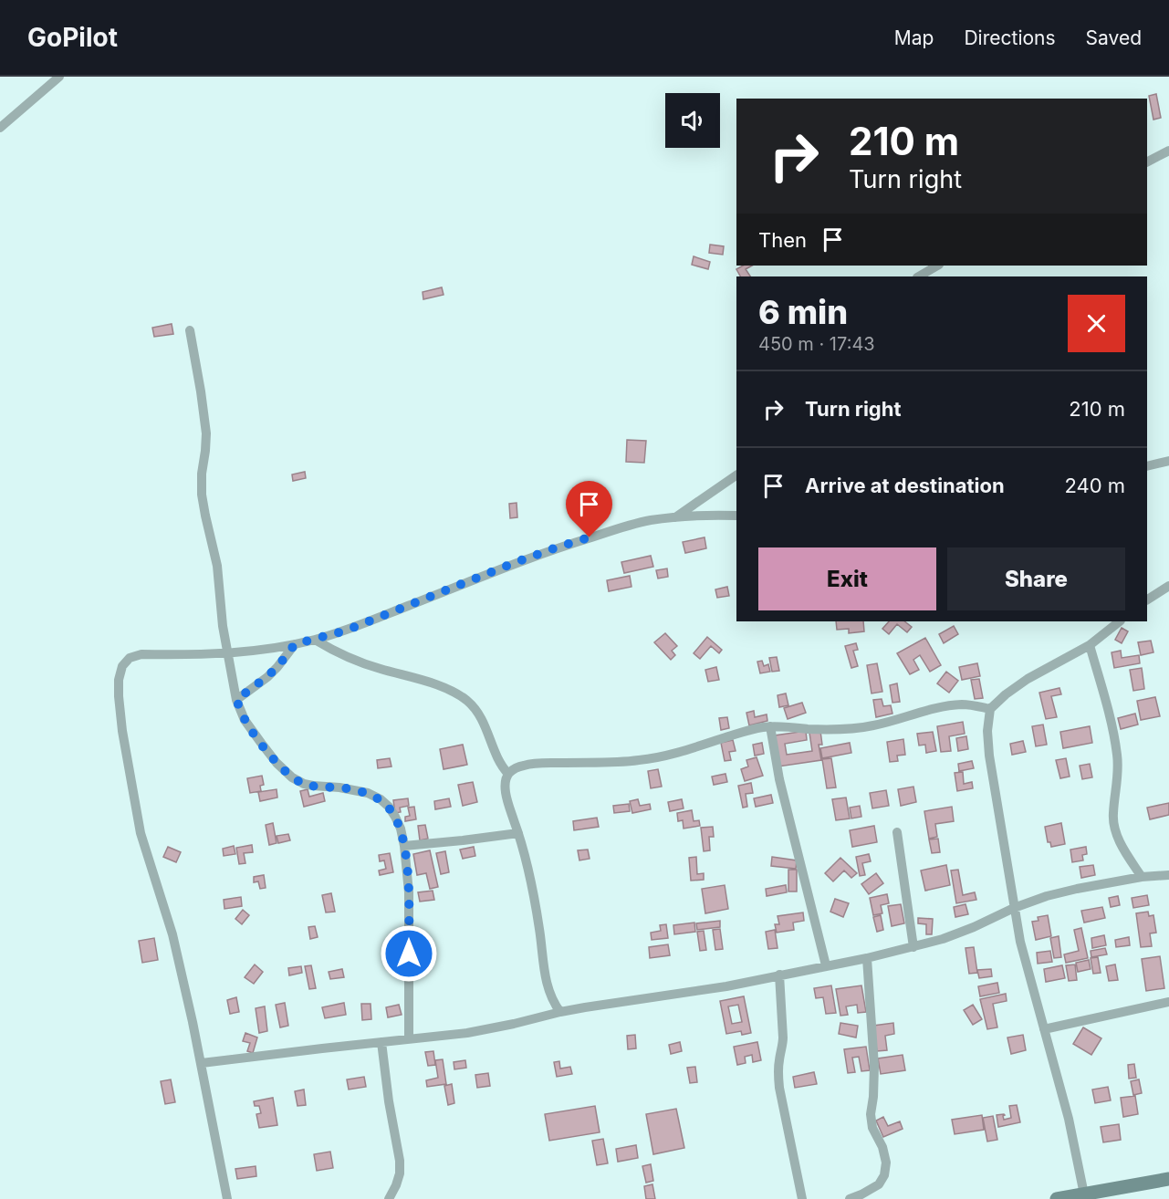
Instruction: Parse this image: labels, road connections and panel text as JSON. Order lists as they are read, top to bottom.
{
  "page": {
    "header": "GoPilot",
    "nav": ["Map", "Directions", "Saved"],
    "turn": ["210 m", "Turn right"],
    "then": "Then",
    "heading": ["6 min", "450 m · 17:43"],
    "list": [
      {
        "name": "Turn right",
        "value": "210 m"
      },
      {
        "name": "Arrive at destination",
        "value": "240 m"
      }
    ],
    "buttons": ["Exit", "Share"]
  }
}
